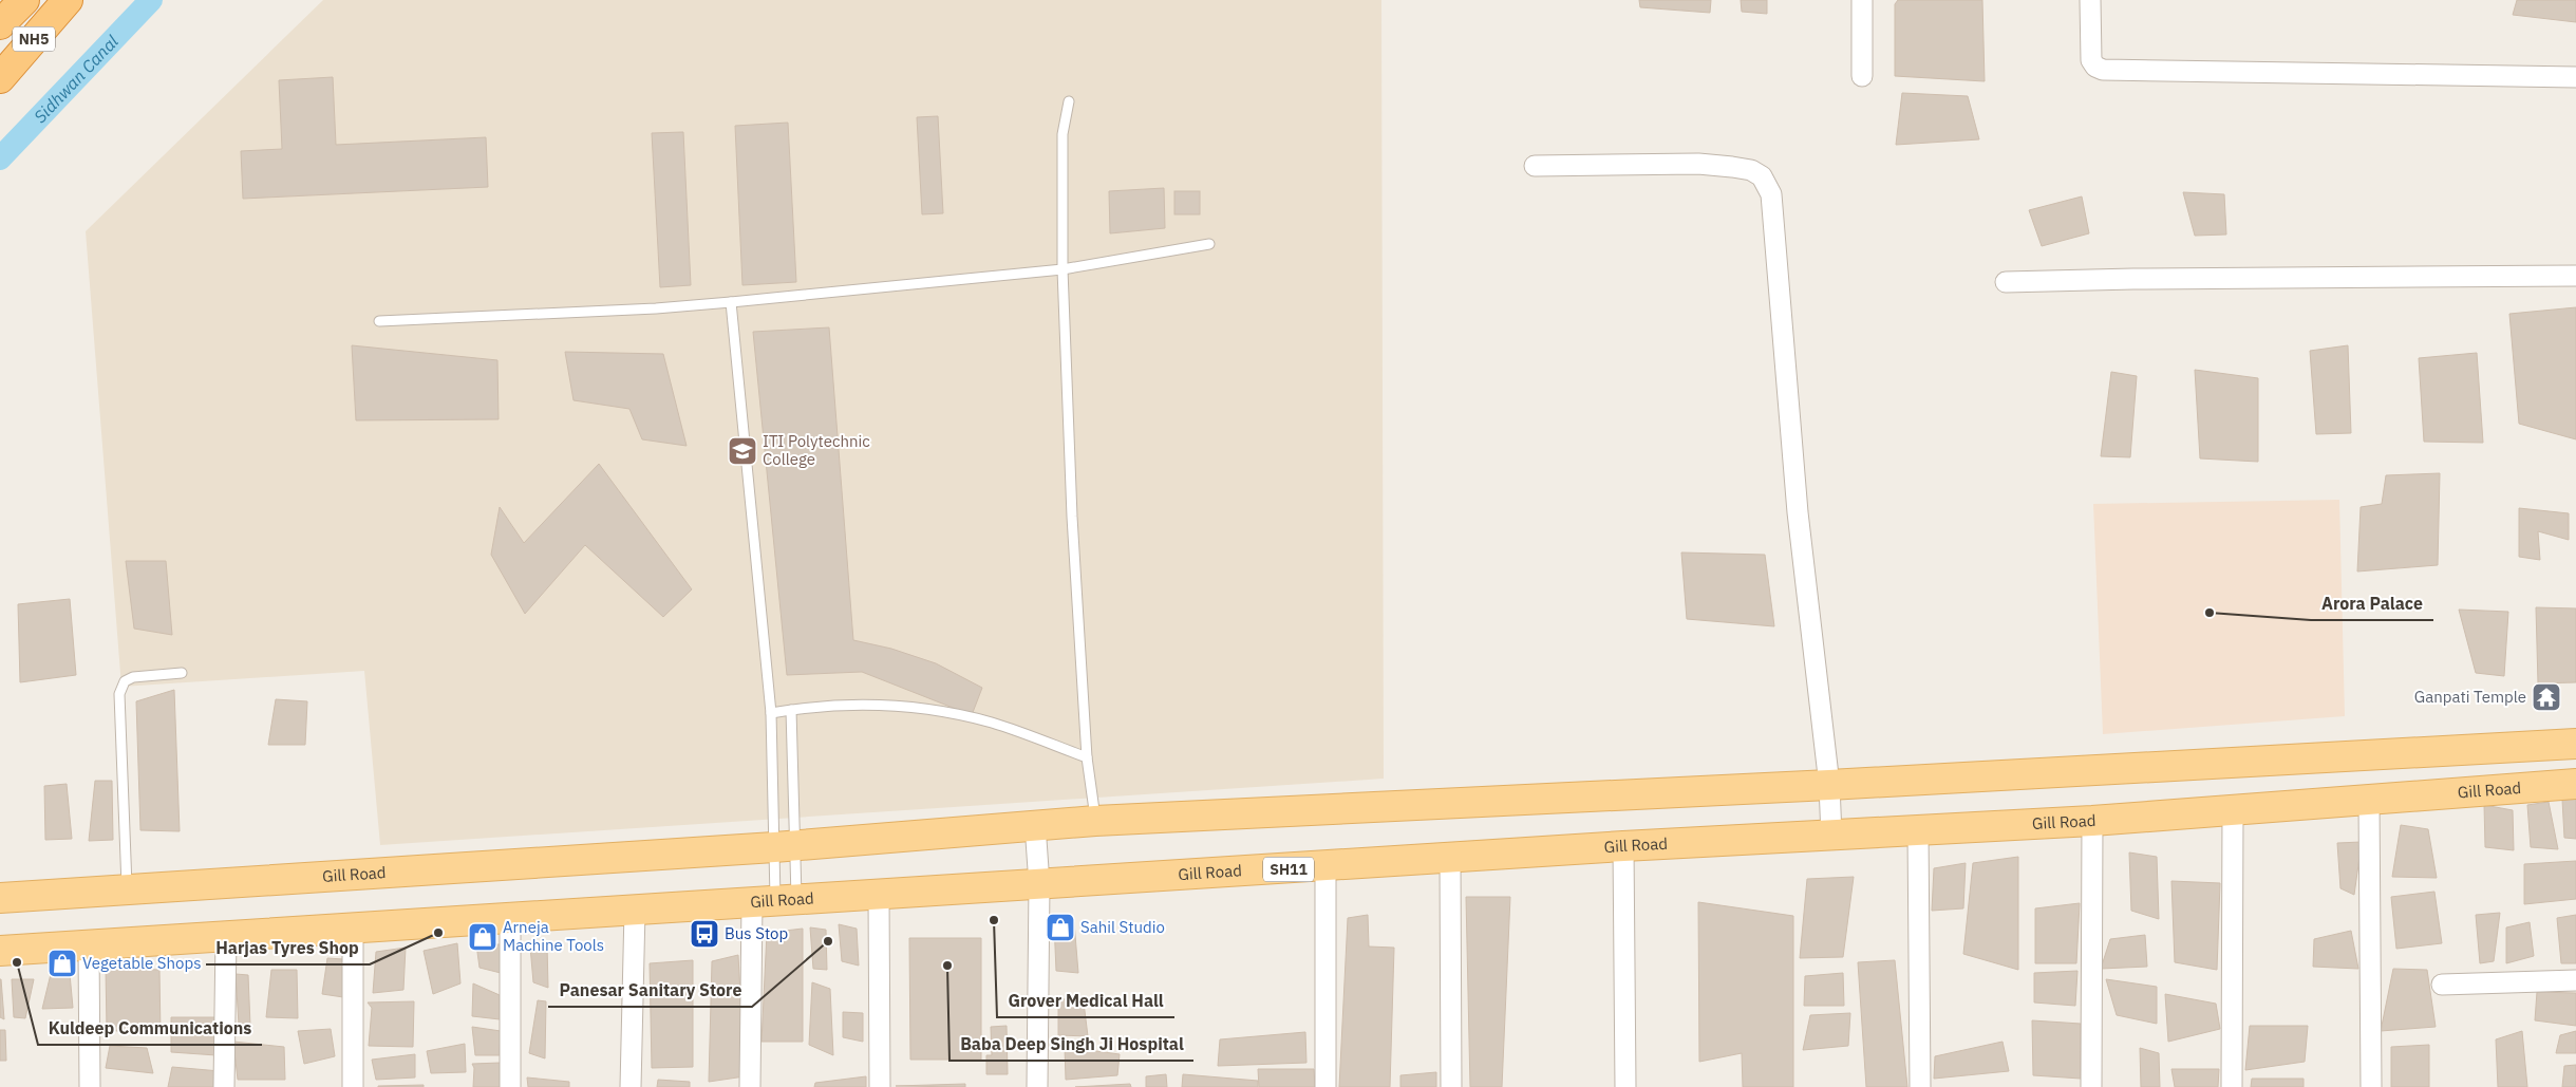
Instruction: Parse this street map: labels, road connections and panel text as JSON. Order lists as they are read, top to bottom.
{
  "streets": {
    "highway": ["NH5"],
    "main road": ["Gill Road", "SH11"]
  },
  "water": ["Sidhwan Canal"],
  "places": {
    "school or university": ["ITI Polytechnic College"],
    "other": [
      "Arora Palace",
      "Grover Medical Hall",
      "Harjas Tyres Shop",
      "Panesar Sanitary Store",
      "Kuldeep Communications",
      "Baba Deep Singh Ji Hospital"
    ],
    "temple": ["Ganpati Temple"],
    "shop": ["Sahil Studio", "Arneja Machine Tools", "Vegetable Shops"],
    "bus stop": ["Bus Stop"]
  }
}
